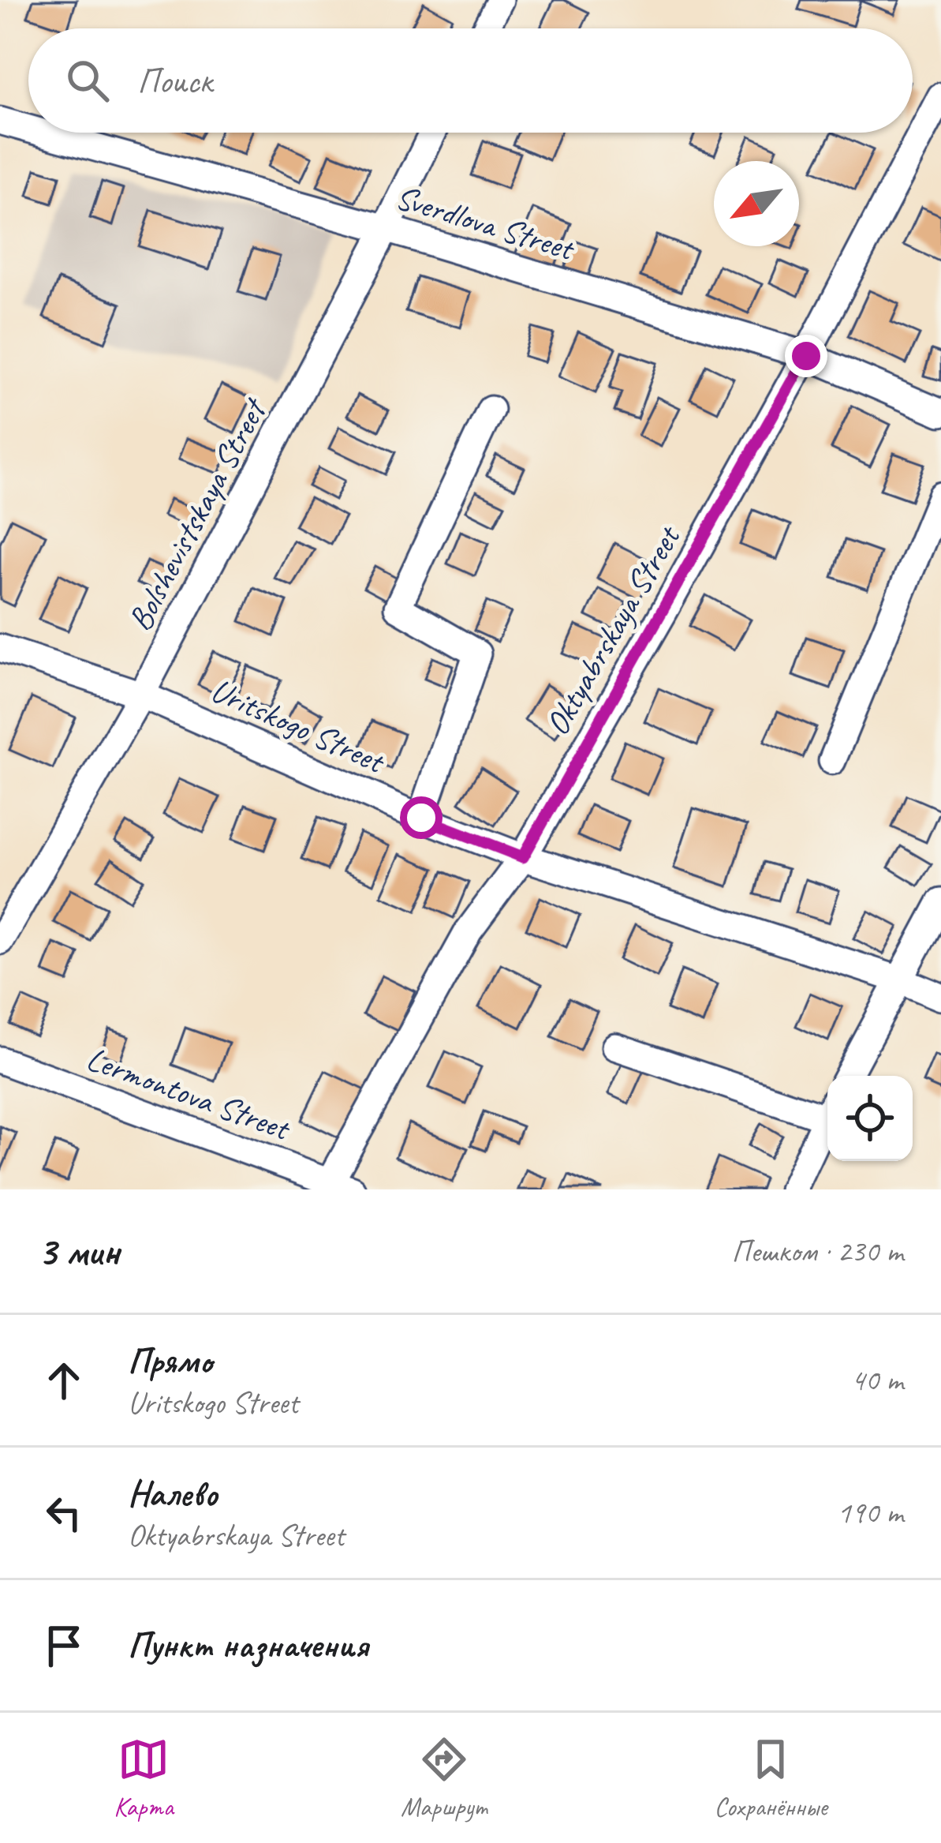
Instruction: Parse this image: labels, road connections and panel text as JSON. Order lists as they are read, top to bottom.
{
  "streets": {
    "street": [
      "Sverdlova Street",
      "Bolshevistskaya Street",
      "Oktyabrskaya Street",
      "Uritskogo Street",
      "Lermontova Street"
    ]
  },
  "crossings": [
    ["Sverdlova Street", "Bolshevistskaya Street"],
    ["Sverdlova Street", "Oktyabrskaya Street"],
    ["Bolshevistskaya Street", "Uritskogo Street"],
    ["Oktyabrskaya Street", "Uritskogo Street"],
    ["Oktyabrskaya Street", "Lermontova Street"]
  ],
  "north": "bottom left",
  "page": {
    "search": "Поиск",
    "heading": ["3 мин", "Пешком · 230 m"],
    "list": [
      ["Прямо", "Uritskogo Street", "40 m"],
      ["Налево", "Oktyabrskaya Street", "190 m"],
      "Пункт назначения"
    ],
    "nav": ["Карта", "Маршрут", "Сохранённые"]
  }
}
